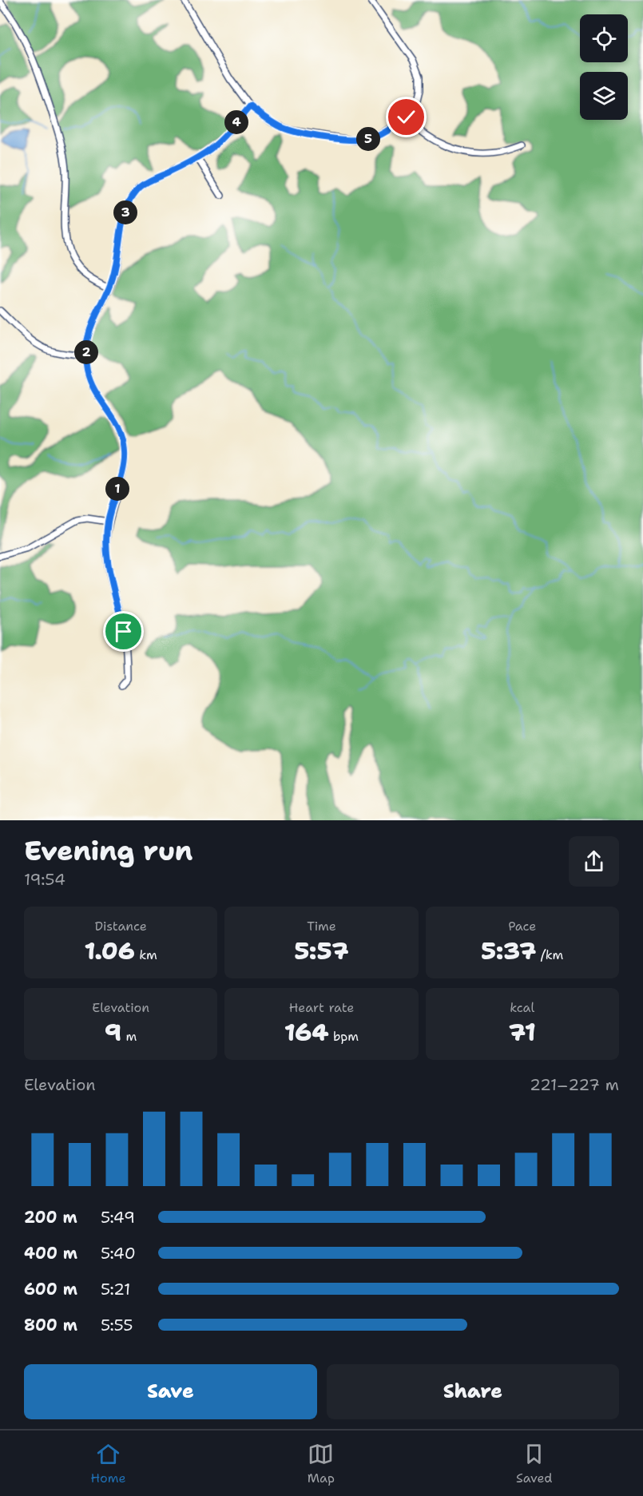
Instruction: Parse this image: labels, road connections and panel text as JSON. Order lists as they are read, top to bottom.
{
  "page": {
    "pins": [
      "4",
      "5",
      "3",
      "2",
      "1"
    ],
    "heading": ["Evening run", "19:54"],
    "stats": [
      ["Distance", "1.06 km"],
      ["Time", "5:57"],
      ["Pace", "5:37 /km"],
      ["Elevation", "9 m"],
      ["Heart rate", "164 bpm"],
      ["kcal", "71"]
    ],
    "chart": ["Elevation", "221–227 m"],
    "list": [
      {
        "name": "200 m",
        "note": "5:49"
      },
      {
        "name": "400 m",
        "note": "5:40"
      },
      {
        "name": "600 m",
        "note": "5:21"
      },
      {
        "name": "800 m",
        "note": "5:55"
      }
    ],
    "buttons": ["Save", "Share"],
    "tabs": ["Home", "Map", "Saved"]
  }
}
